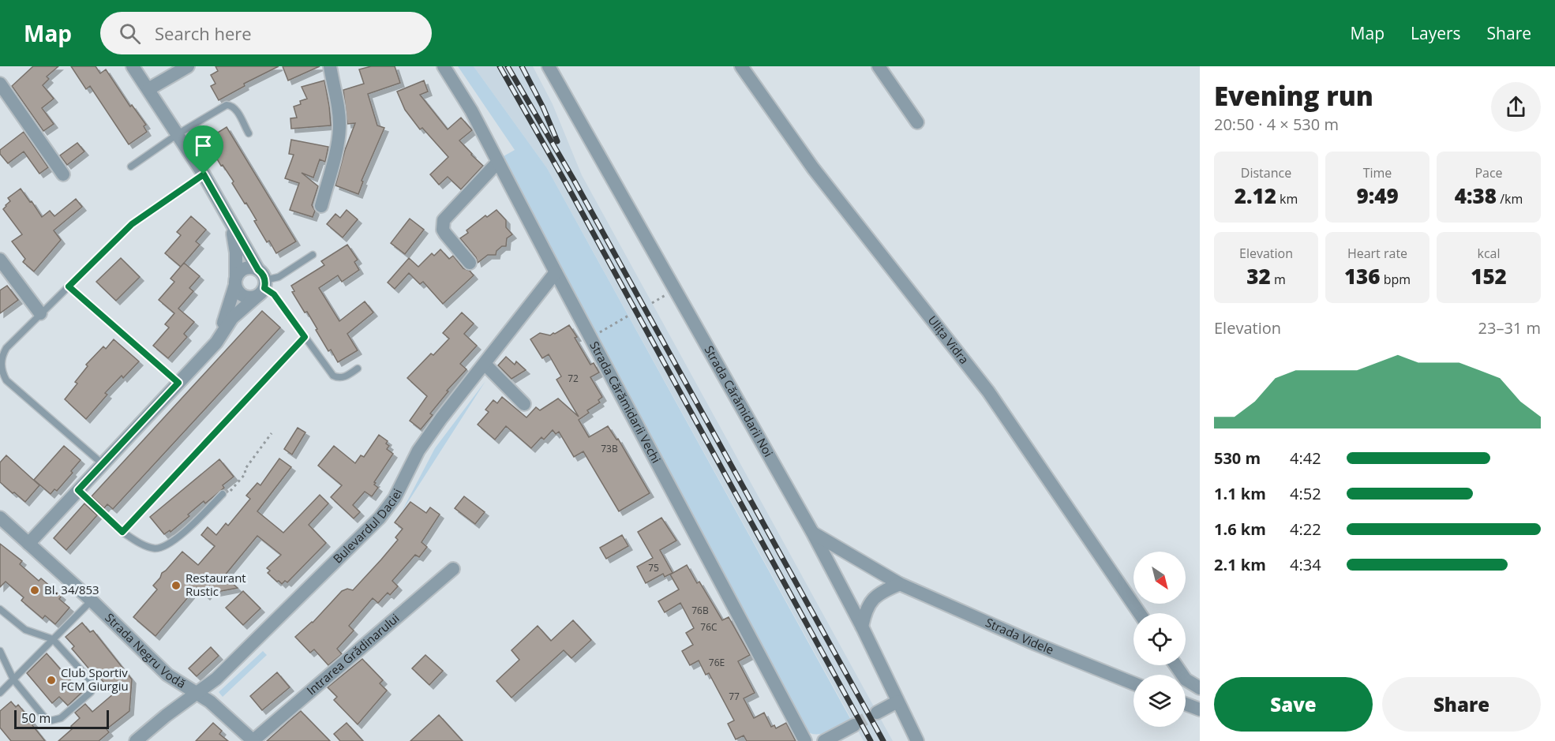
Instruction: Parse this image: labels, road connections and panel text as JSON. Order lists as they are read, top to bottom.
{
  "streets": {
    "street": [
      "Ulița Vidra",
      "Strada Cărămidarii Noi",
      "Strada Cărămidarii Vechi",
      "Bulevardul Daciei",
      "Strada Videle",
      "Strada Negru Vodă",
      "Intrarea Grădinarului"
    ]
  },
  "crossings": [
    ["Strada Cărămidarii Noi", "Strada Videle"],
    ["Strada Cărămidarii Vechi", "Bulevardul Daciei"],
    ["Bulevardul Daciei", "Strada Negru Vodă"],
    ["Strada Negru Vodă", "Intrarea Grădinarului"]
  ],
  "places": ["Restaurant Rustic", "Bl. 34/853", "Club Sportiv FCM Giurgiu"],
  "house_numbers": [
    "72",
    "73B",
    "75",
    "76B",
    "76C",
    "76E",
    "77"
  ],
  "scale_bar": "50 m",
  "north": "bottom right",
  "page": {
    "header": "Map",
    "search": "Search here",
    "nav": ["Map", "Layers", "Share"],
    "heading": ["Evening run", "20:50 · 4 × 530 m"],
    "stats": [
      ["Distance", "2.12 km"],
      ["Time", "9:49"],
      ["Pace", "4:38 /km"],
      ["Elevation", "32 m"],
      ["Heart rate", "136 bpm"],
      ["kcal", "152"]
    ],
    "chart": ["Elevation", "23–31 m"],
    "list": [
      {
        "name": "530 m",
        "note": "4:42"
      },
      {
        "name": "1.1 km",
        "note": "4:52"
      },
      {
        "name": "1.6 km",
        "note": "4:22"
      },
      {
        "name": "2.1 km",
        "note": "4:34"
      }
    ],
    "buttons": ["Save", "Share"],
    "scale": "50 m"
  }
}
